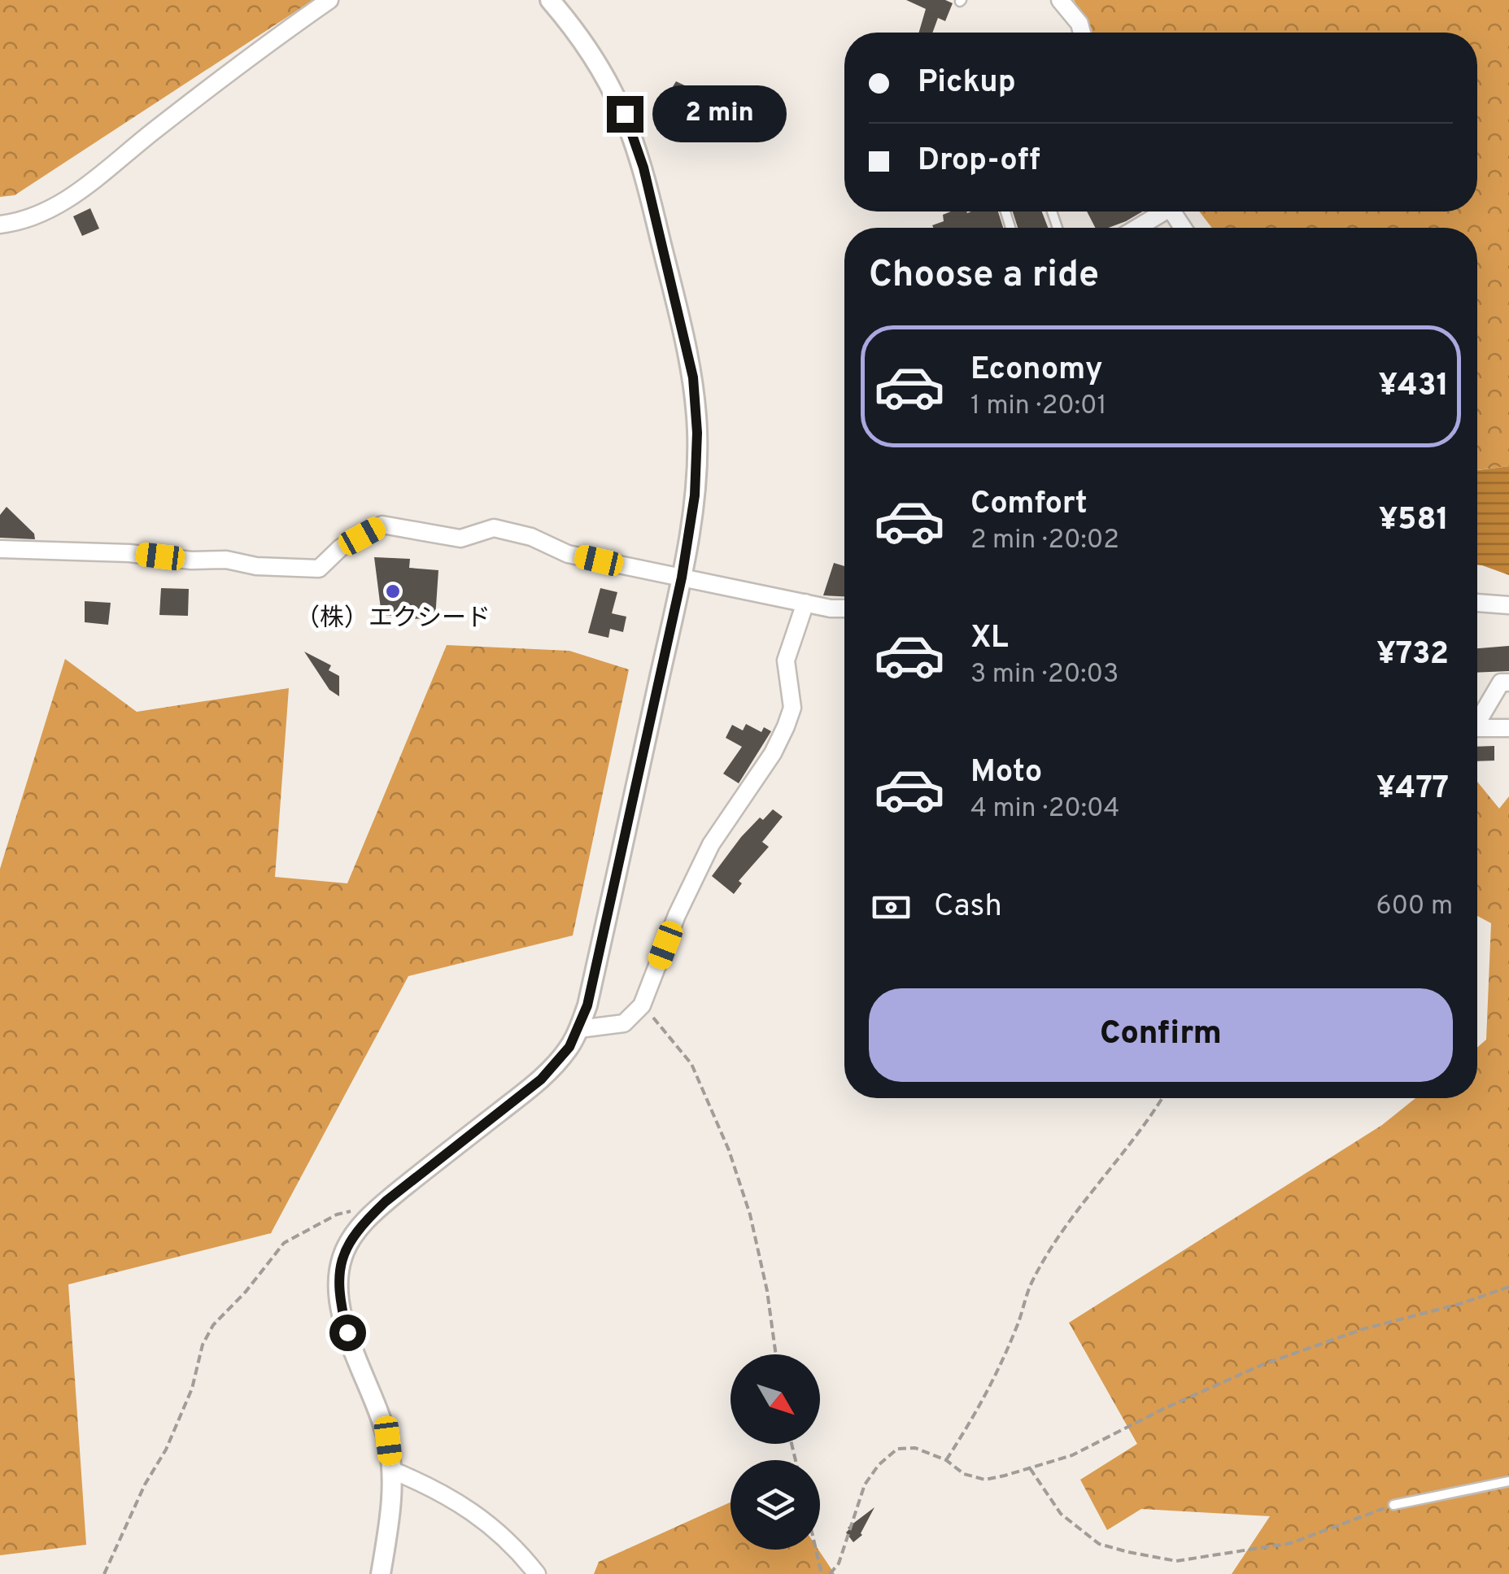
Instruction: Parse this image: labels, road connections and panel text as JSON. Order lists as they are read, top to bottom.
{
  "places": ["（株）エクシード"],
  "north": "bottom right",
  "page": {
    "banner": ["Pickup", "Drop-off"],
    "bubble": "2 min",
    "heading": "Choose a ride",
    "list": [
      {
        "name": "Economy",
        "note": "1 min · 20:01",
        "value": "¥431"
      },
      {
        "name": "Comfort",
        "note": "2 min · 20:02",
        "value": "¥581"
      },
      {
        "name": "XL",
        "note": "3 min · 20:03",
        "value": "¥732"
      },
      {
        "name": "Moto",
        "note": "4 min · 20:04",
        "value": "¥477"
      }
    ],
    "pay": ["Cash", "600 m"],
    "buttons": "Confirm"
  }
}
